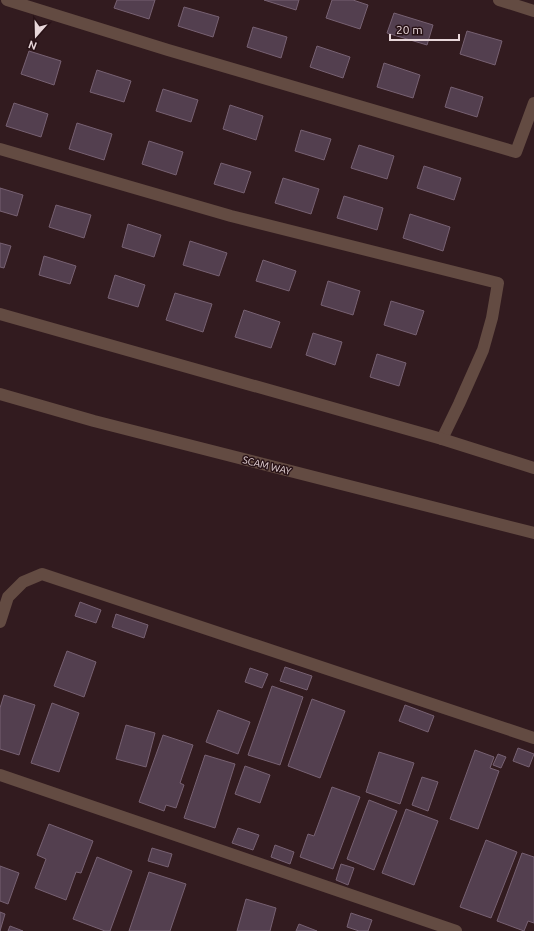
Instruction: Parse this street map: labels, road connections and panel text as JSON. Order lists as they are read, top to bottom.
{
  "streets": {
    "street": ["SCAM WAY"]
  },
  "scale_bar": "20 m",
  "north": "bottom"
}
